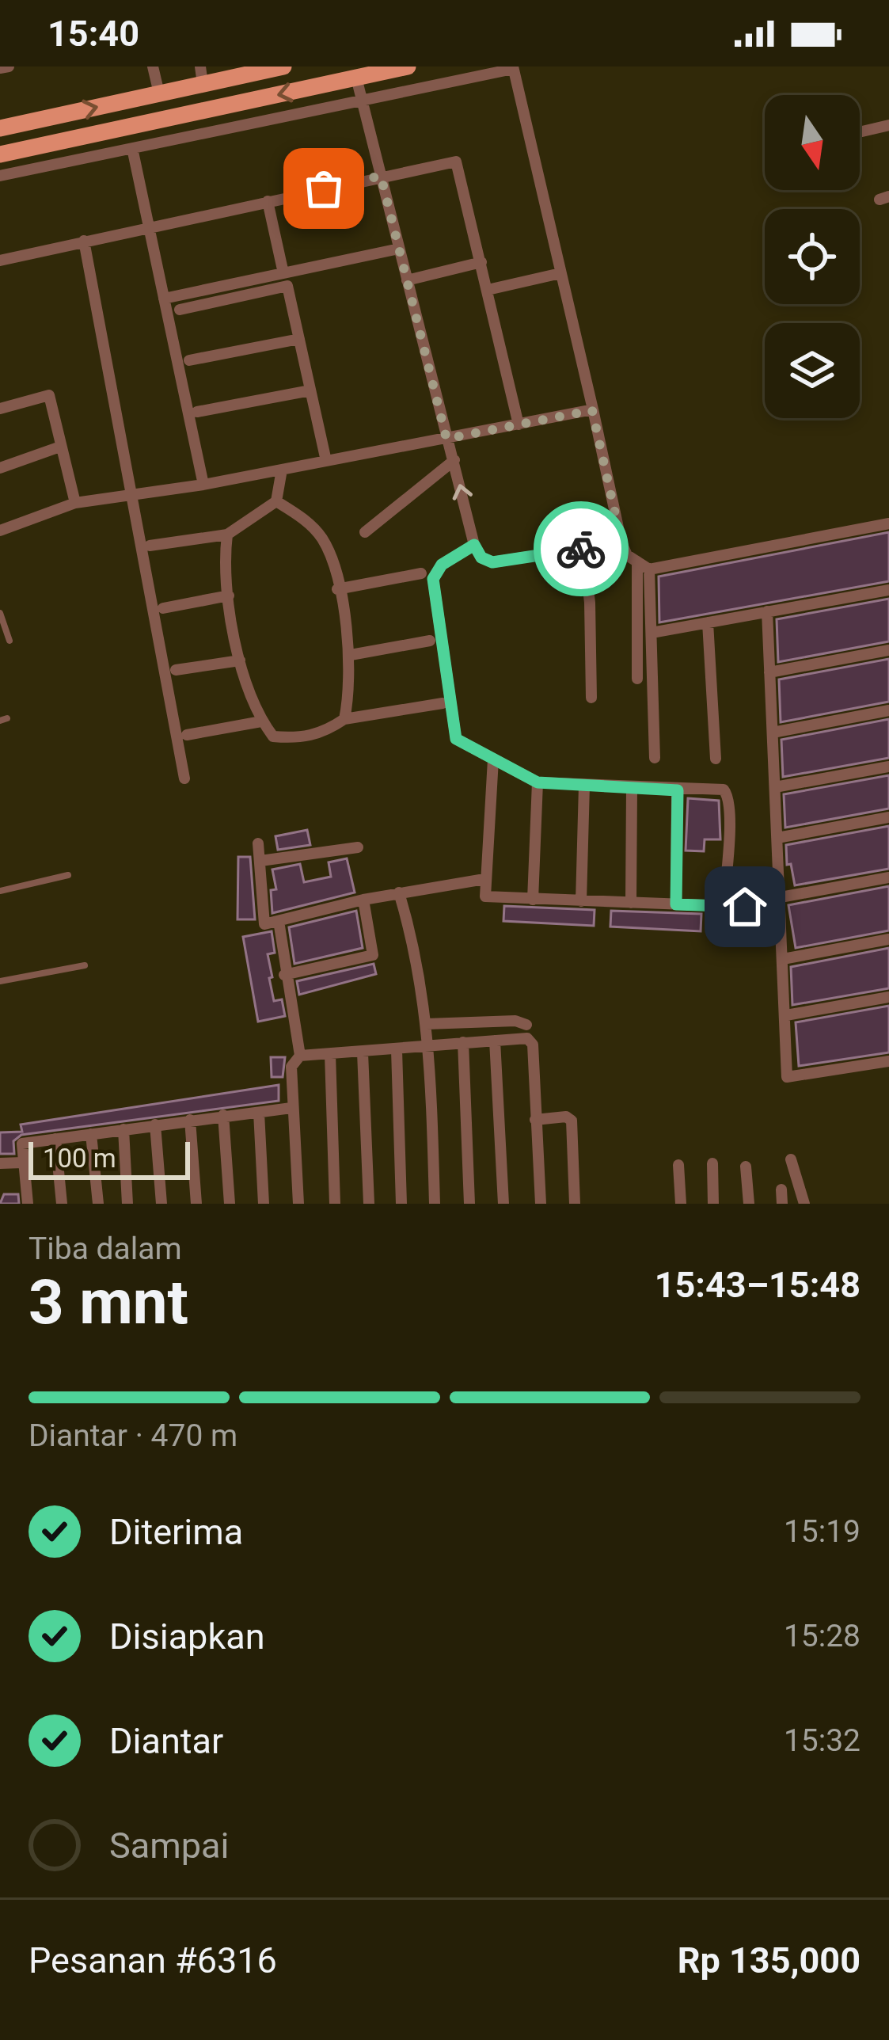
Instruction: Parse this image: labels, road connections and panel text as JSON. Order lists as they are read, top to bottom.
{
  "scale_bar": "100 m",
  "north": "bottom",
  "page": {
    "status": "15:40",
    "scale": "100 m",
    "heading": ["3 mnt", "Tiba dalam", "15:43–15:48"],
    "panel": ["Pesanan #6316", "Rp 135,000"],
    "bar": "Diantar · 470 m",
    "list": [
      ["Diterima", "15:19"],
      ["Disiapkan", "15:28"],
      ["Diantar", "15:32"],
      "Sampai"
    ]
  }
}
